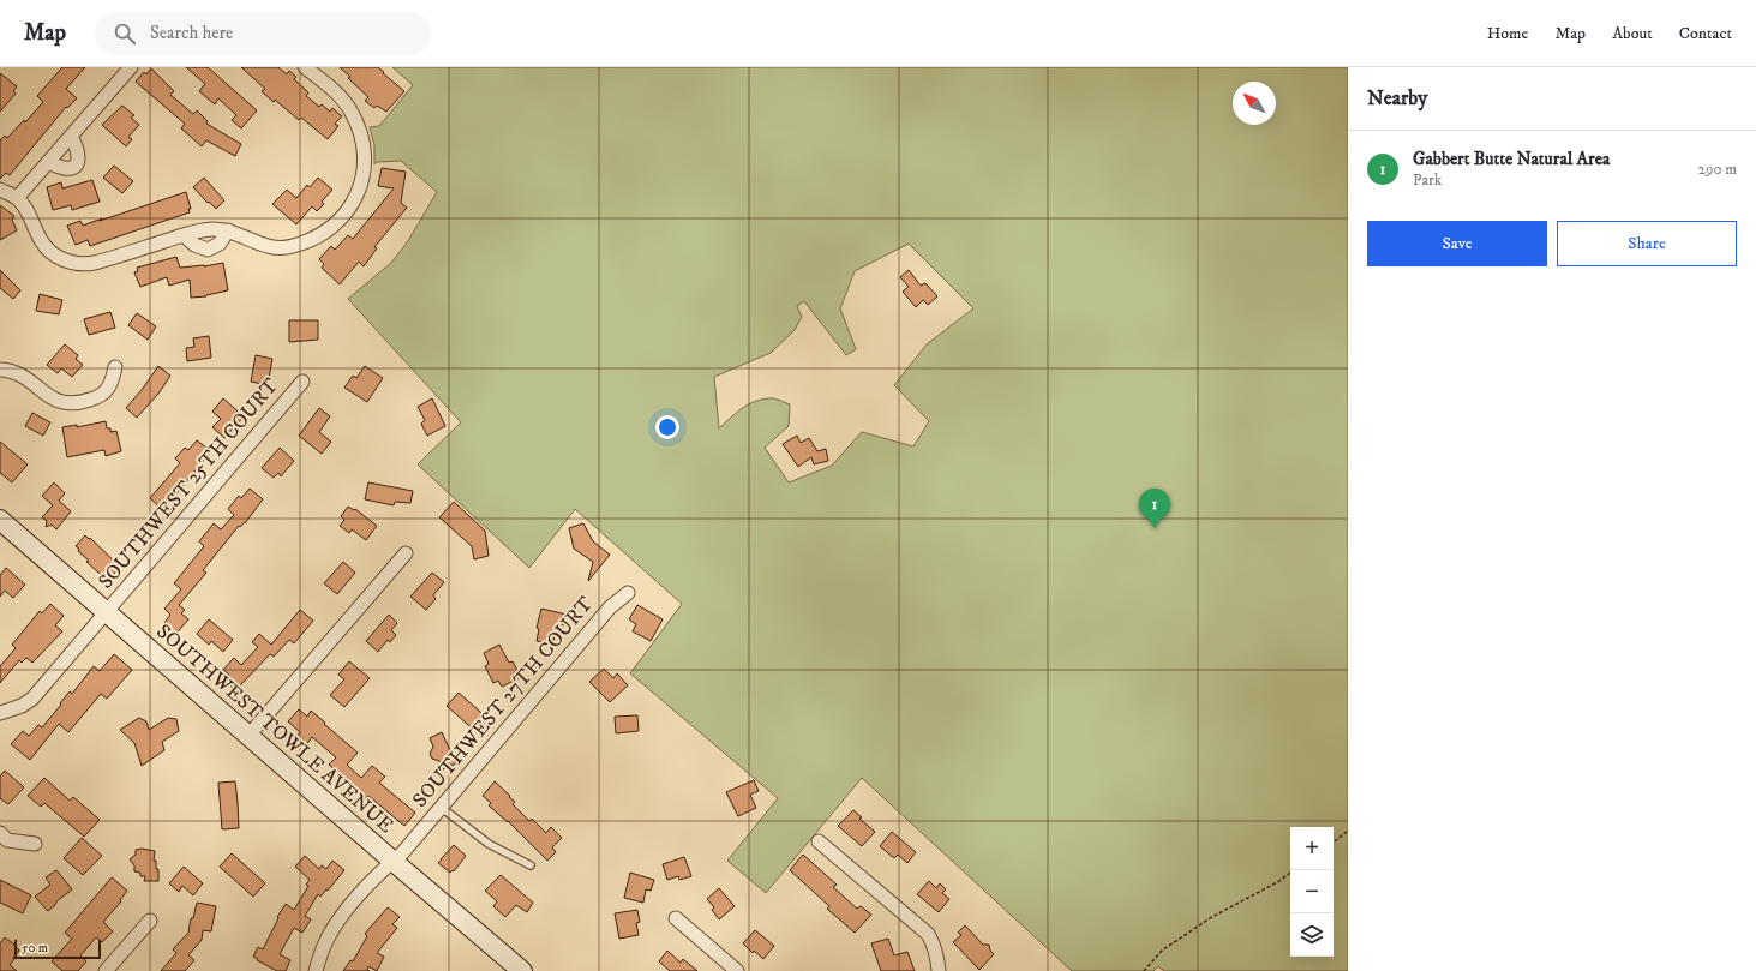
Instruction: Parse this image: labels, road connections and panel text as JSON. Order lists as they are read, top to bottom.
{
  "streets": {
    "main road": ["SOUTHWEST TOWLE AVENUE"],
    "street": ["SOUTHWEST 25TH COURT", "SOUTHWEST 27TH COURT"]
  },
  "crossings": [
    ["SOUTHWEST 25TH COURT", "SOUTHWEST TOWLE AVENUE"],
    ["SOUTHWEST 27TH COURT", "SOUTHWEST TOWLE AVENUE"]
  ],
  "scale_bar": "50 m",
  "north": "top left",
  "page": {
    "header": "Map",
    "search": "Search here",
    "nav": [
      "Home",
      "Map",
      "About",
      "Contact"
    ],
    "heading": "Nearby",
    "list": [
      {
        "mark": "1",
        "name": "Gabbert Butte Natural Area",
        "note": "Park",
        "value": "290 m"
      }
    ],
    "buttons": ["Save", "Share"],
    "pins": "1",
    "map_buttons": ["+", "−"],
    "scale": "50 m"
  }
}
